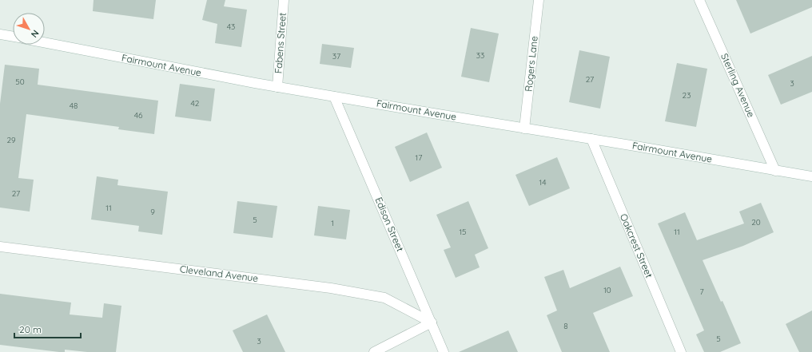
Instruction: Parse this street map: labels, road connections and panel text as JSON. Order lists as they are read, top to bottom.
{
  "streets": {
    "street": [
      "Fabens Street",
      "Rogers Lane",
      "Fairmount Avenue",
      "Sterling Avenue",
      "Edison Street",
      "Oakcrest Street",
      "Cleveland Avenue"
    ]
  },
  "crossings": [
    ["Fabens Street", "Fairmount Avenue"],
    ["Rogers Lane", "Fairmount Avenue"],
    ["Fairmount Avenue", "Sterling Avenue"],
    ["Fairmount Avenue", "Edison Street"],
    ["Fairmount Avenue", "Oakcrest Street"],
    ["Edison Street", "Cleveland Avenue"]
  ],
  "house_numbers": [
    "43",
    "33",
    "37",
    "27",
    "50",
    "3",
    "23",
    "42",
    "48",
    "46",
    "29",
    "17",
    "14",
    "27",
    "11",
    "9",
    "5",
    "20",
    "1",
    "15",
    "11",
    "10",
    "7",
    "8",
    "5",
    "3"
  ],
  "scale_bar": "20 m",
  "north": "bottom right"
}
